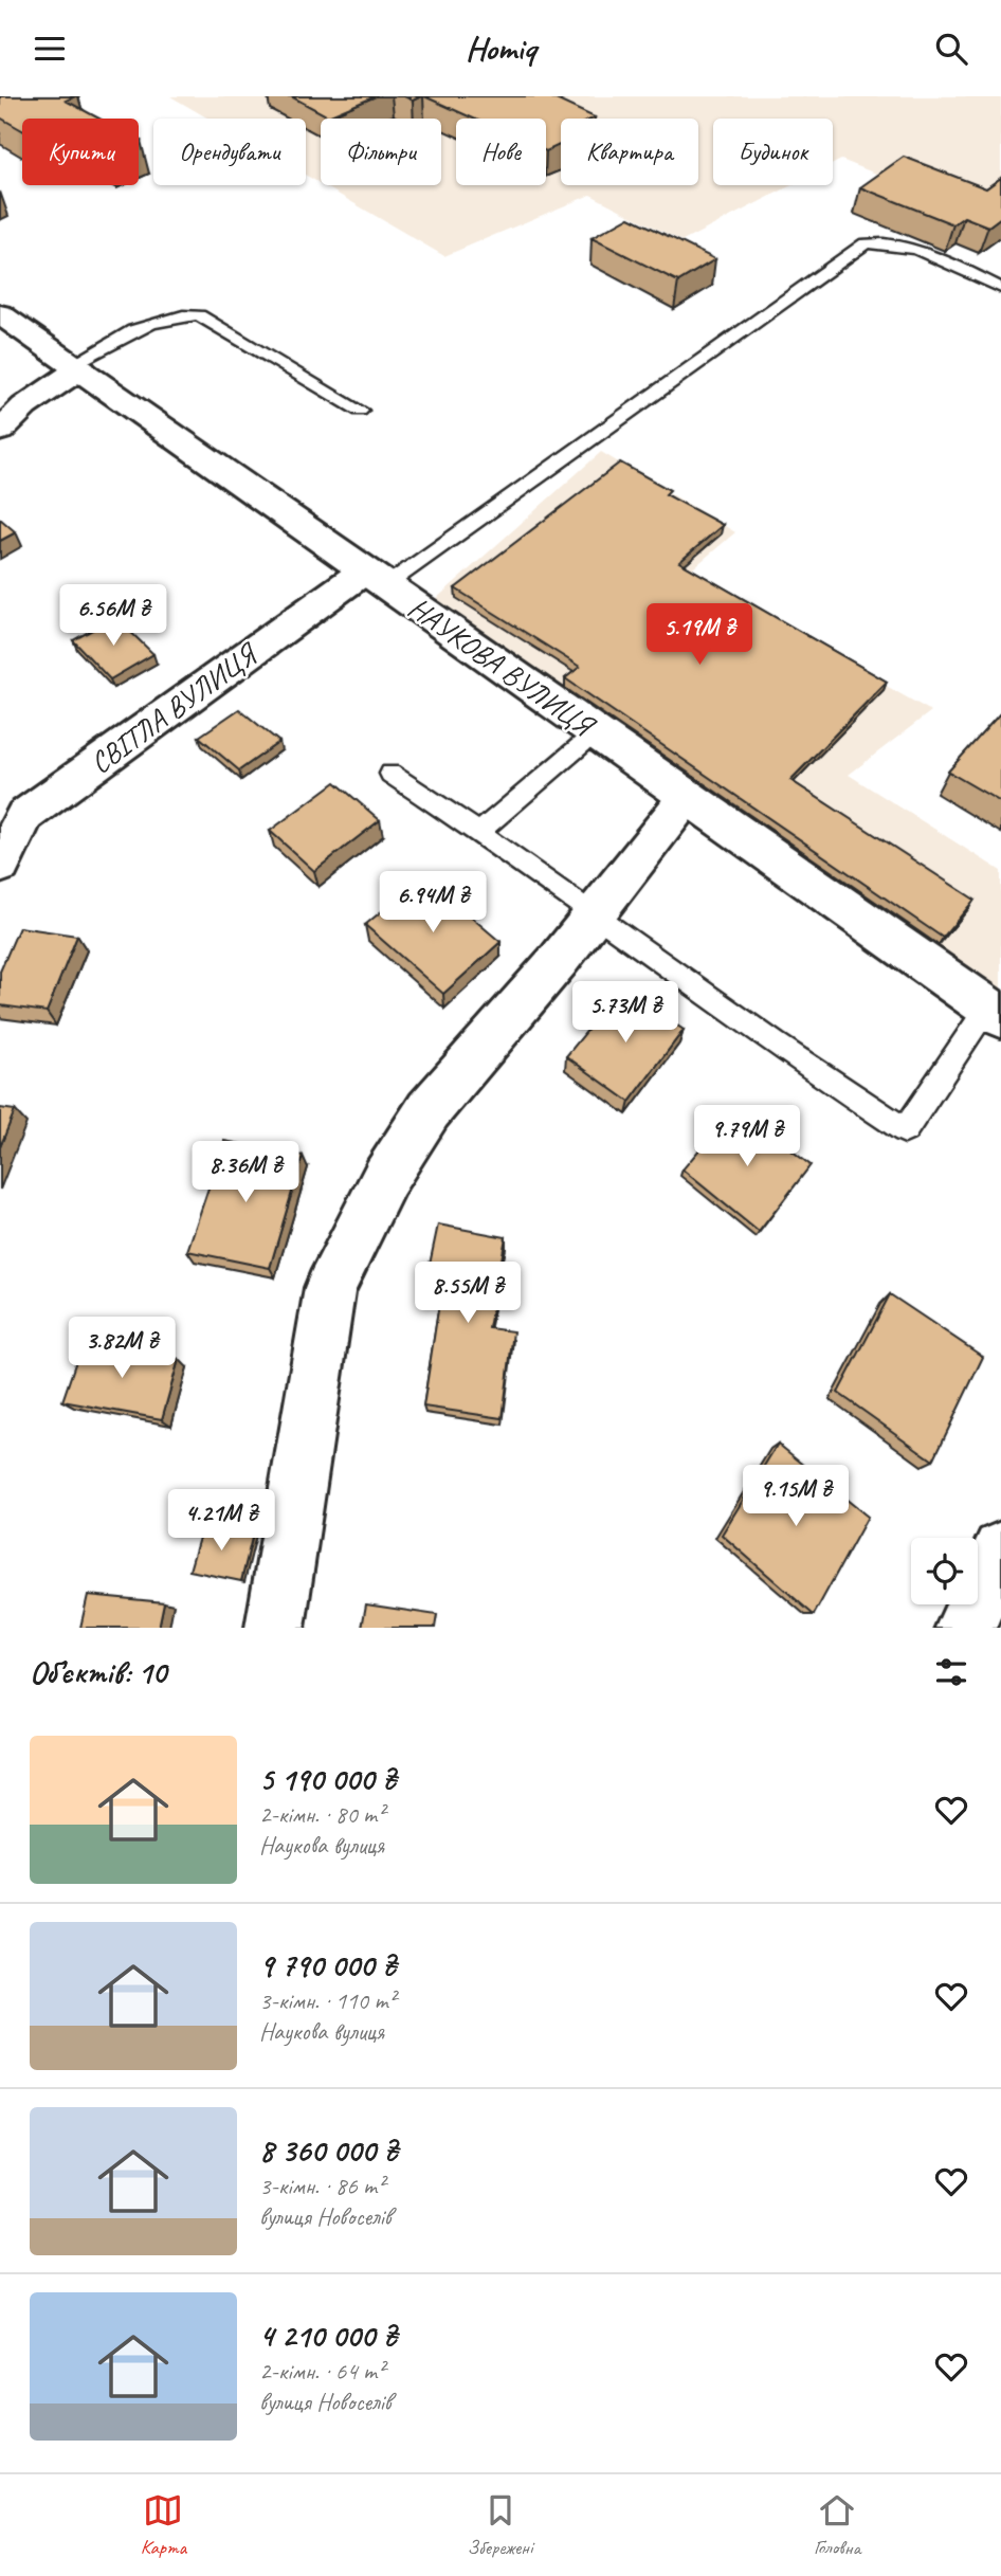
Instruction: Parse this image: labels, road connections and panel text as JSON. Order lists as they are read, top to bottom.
{
  "streets": {
    "street": ["НАУКОВА ВУЛИЦЯ", "СВІТЛА ВУЛИЦЯ"]
  },
  "crossings": [
    ["НАУКОВА ВУЛИЦЯ", "СВІТЛА ВУЛИЦЯ"]
  ],
  "page": {
    "header": "Homiq",
    "chip": [
      "Купити",
      "Орендувати",
      "Фільтри",
      "Нове",
      "Квартира",
      "Будинок"
    ],
    "price": [
      "6.56M ₴",
      "5.19M ₴",
      "6.94M ₴",
      "5.73M ₴",
      "9.79M ₴",
      "8.36M ₴",
      "8.55M ₴",
      "3.82M ₴",
      "9.15M ₴",
      "4.21M ₴"
    ],
    "heading": "Об’єктів: 10",
    "list": [
      {
        "name": "5 190 000 ₴",
        "note": "2-кімн. · 80 m² · Наукова вулиця"
      },
      {
        "name": "9 790 000 ₴",
        "note": "3-кімн. · 110 m² · Наукова вулиця"
      },
      {
        "name": "8 360 000 ₴",
        "note": "3-кімн. · 86 m² · вулиця Новоселів"
      },
      {
        "name": "4 210 000 ₴",
        "note": "2-кімн. · 64 m² · вулиця Новоселів"
      }
    ],
    "tabs": ["Карта", "Збережені", "Головна"]
  }
}
